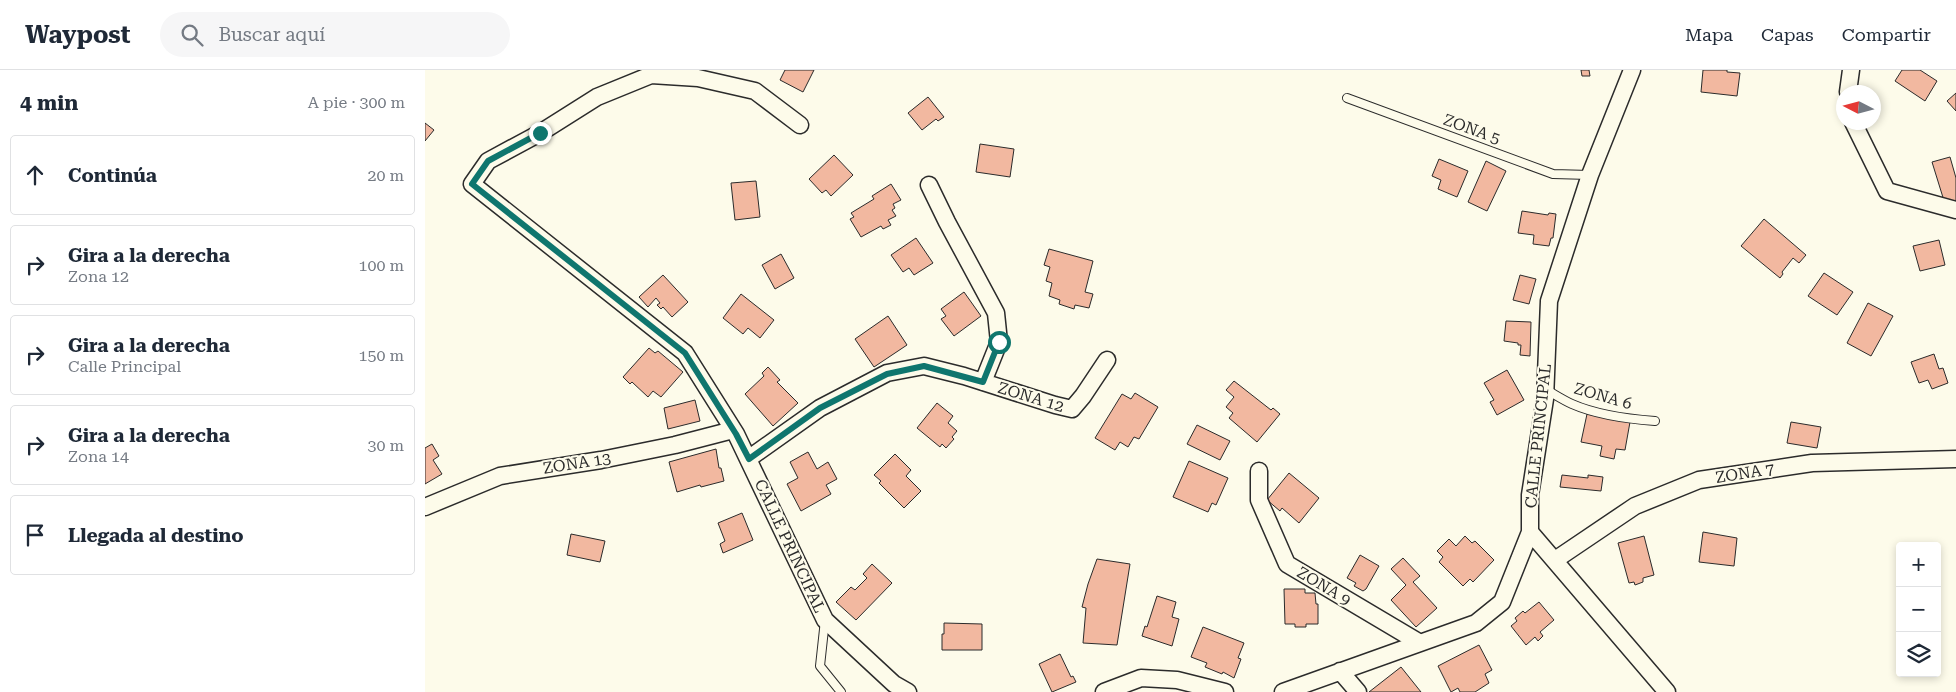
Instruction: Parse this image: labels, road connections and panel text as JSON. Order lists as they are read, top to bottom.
{
  "streets": {
    "street": [
      "ZONA 12",
      "CALLE PRINCIPAL",
      "ZONA 13",
      "ZONA 7",
      "ZONA 9"
    ],
    "lane": ["ZONA 5", "ZONA 6"]
  },
  "crossings": [
    ["ZONA 5", "CALLE PRINCIPAL"],
    ["ZONA 6", "CALLE PRINCIPAL"],
    ["ZONA 12", "CALLE PRINCIPAL"],
    ["CALLE PRINCIPAL", "ZONA 13"],
    ["CALLE PRINCIPAL", "ZONA 9"]
  ],
  "north": "left",
  "page": {
    "header": "Waypost",
    "search": "Buscar aquí",
    "nav": ["Mapa", "Capas", "Compartir"],
    "heading": ["4 min", "A pie · 300 m"],
    "list": [
      ["Continúa", "20 m"],
      ["Gira a la derecha", "Zona 12", "100 m"],
      ["Gira a la derecha", "Calle Principal", "150 m"],
      ["Gira a la derecha", "Zona 14", "30 m"],
      "Llegada al destino"
    ],
    "map_buttons": ["+", "−"]
  }
}
